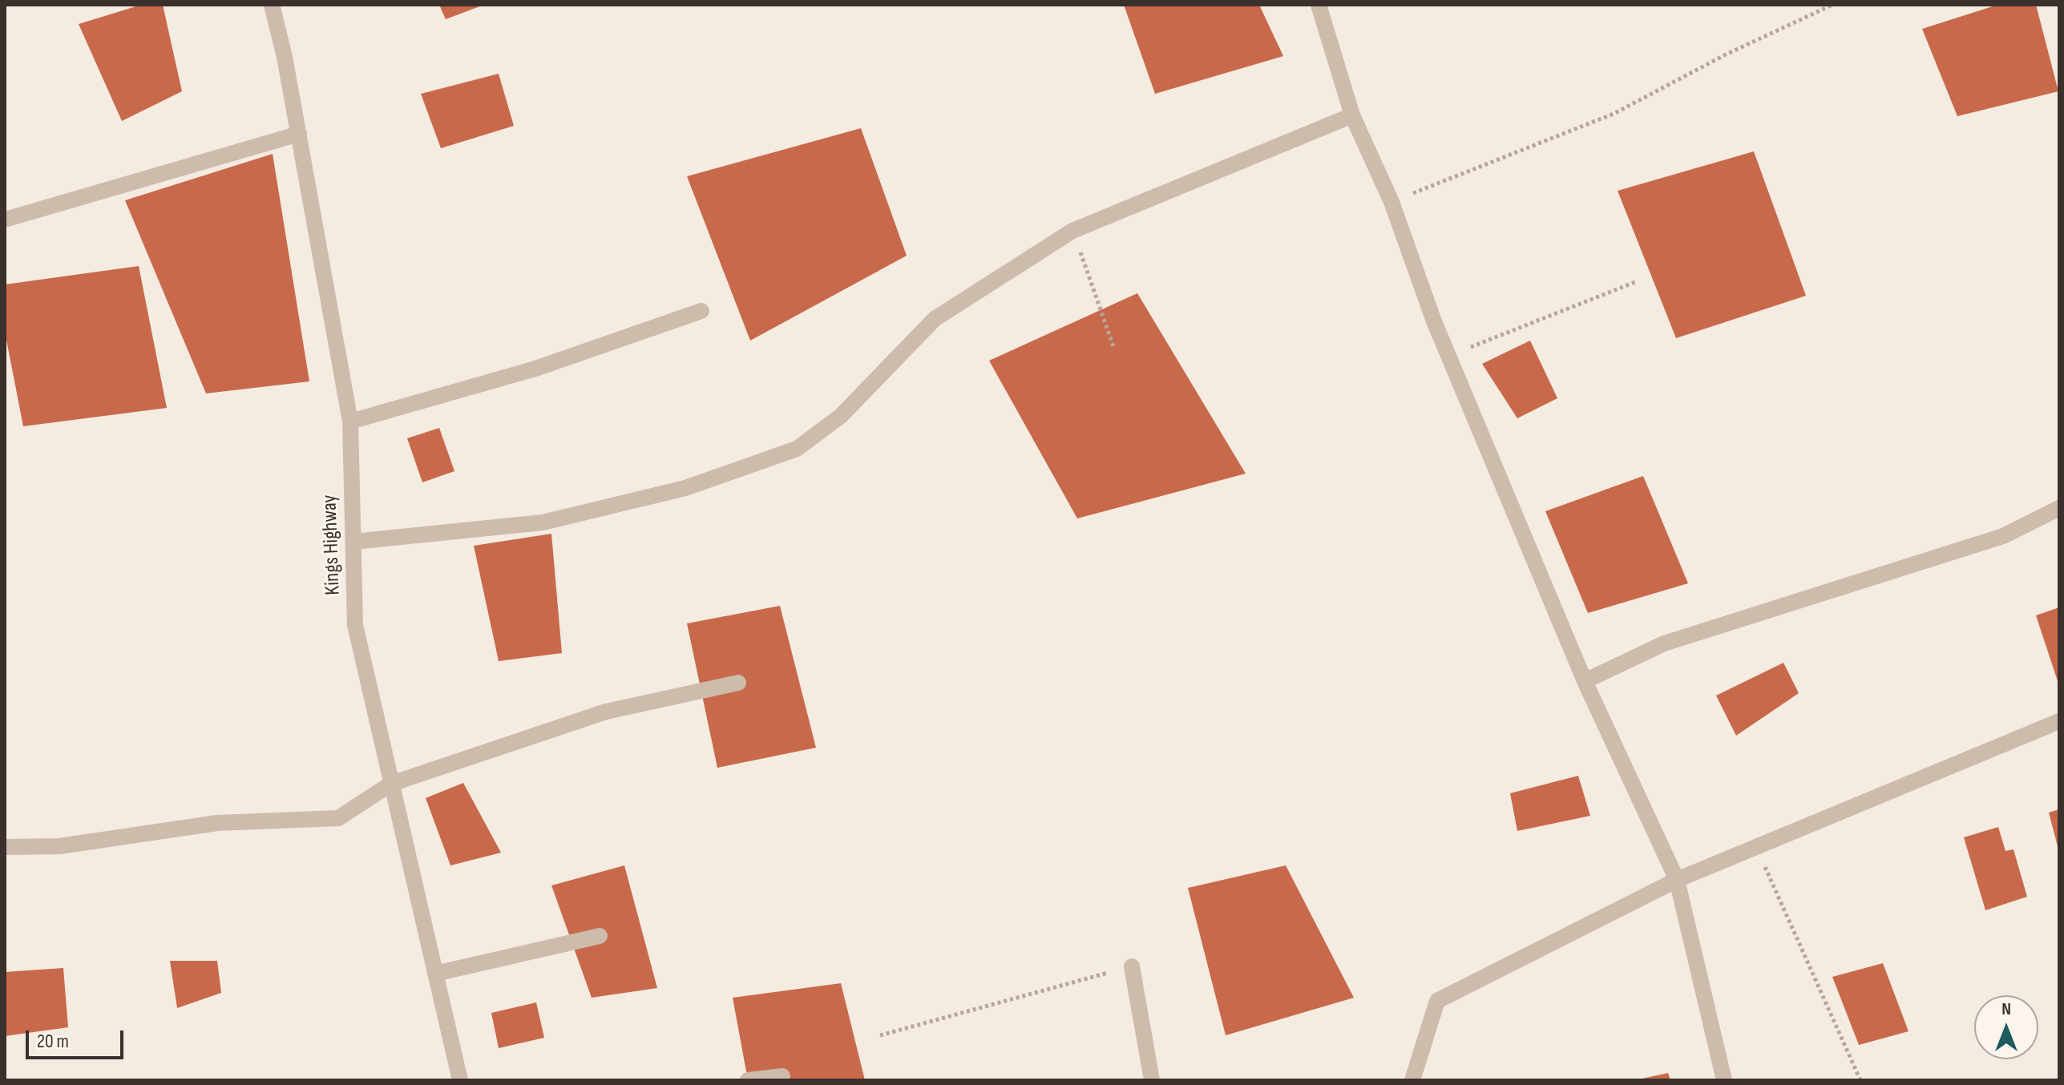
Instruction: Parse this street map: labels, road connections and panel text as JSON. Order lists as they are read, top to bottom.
{
  "streets": {
    "street": ["Kings Highway"]
  },
  "scale_bar": "20 m",
  "north": "top"
}
